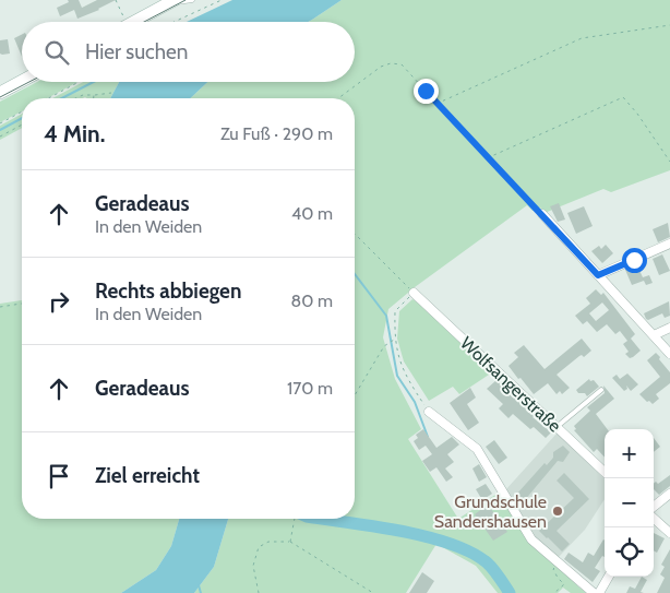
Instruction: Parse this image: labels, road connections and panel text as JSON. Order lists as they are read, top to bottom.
{
  "streets": {
    "street": ["Wolfsangerstraße"]
  },
  "places": ["Grundschule Sandershausen"],
  "page": {
    "search": "Hier suchen",
    "heading": ["4 Min.", "Zu Fuß · 290 m"],
    "list": [
      ["Geradeaus", "In den Weiden", "40 m"],
      ["Rechts abbiegen", "In den Weiden", "80 m"],
      ["Geradeaus", "170 m"],
      "Ziel erreicht"
    ],
    "map_buttons": ["+", "−"]
  }
}
